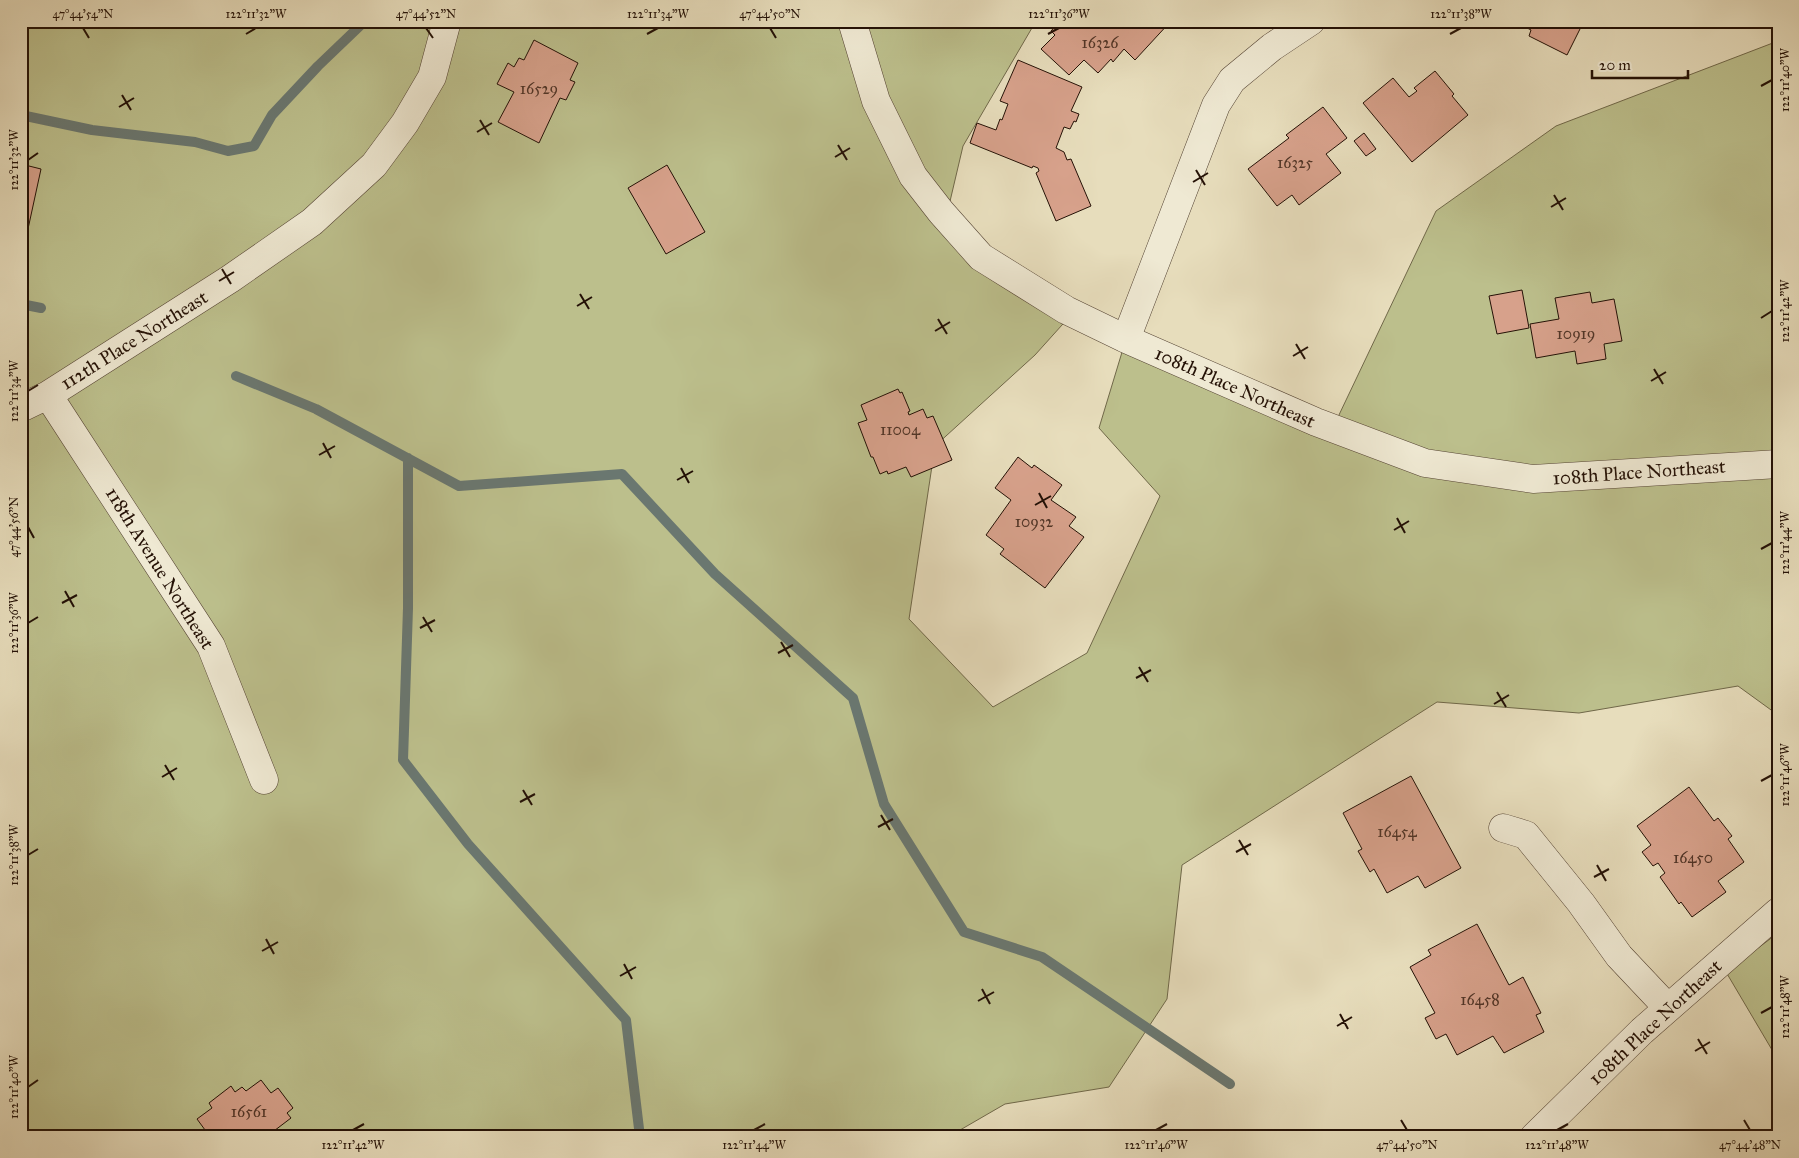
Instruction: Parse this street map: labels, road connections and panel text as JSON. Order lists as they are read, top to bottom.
{
  "streets": {
    "street": ["112th Place Northeast", "108th Place Northeast", "118th Avenue Northeast"]
  },
  "crossings": [
    ["112th Place Northeast", "118th Avenue Northeast"]
  ],
  "house_numbers": [
    "16326",
    "16529",
    "16325",
    "10919",
    "11004",
    "10932",
    "16454",
    "16450",
    "16458",
    "16561"
  ],
  "scale_bar": "20 m",
  "coordinates": [
    "47°44'54\"N",
    "122°11'32\"W",
    "47°44'52\"N",
    "122°11'34\"W",
    "47°44'50\"N",
    "122°11'36\"W",
    "122°11'38\"W",
    "122°11'40\"W",
    "122°11'42\"W",
    "47°44'56\"N",
    "122°11'44\"W",
    "122°11'46\"W",
    "122°11'48\"W",
    "47°44'48\"N"
  ]
}
